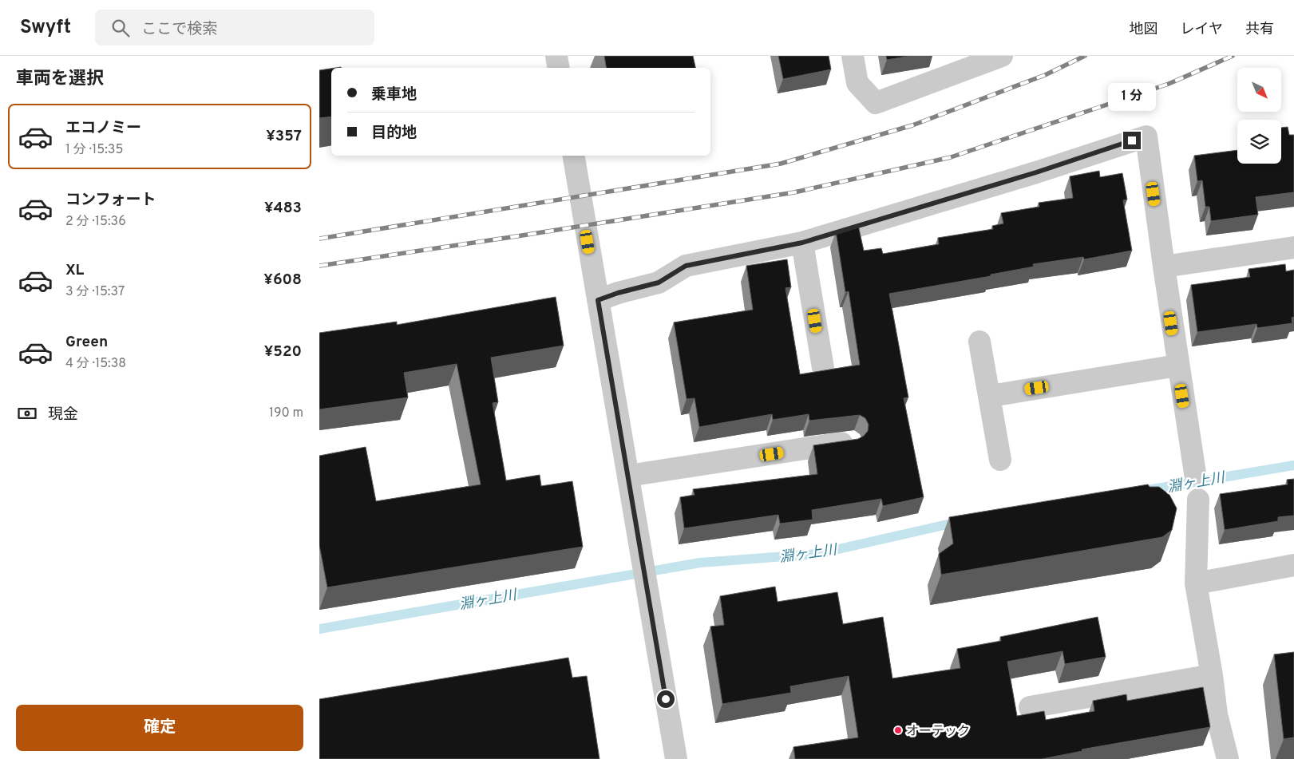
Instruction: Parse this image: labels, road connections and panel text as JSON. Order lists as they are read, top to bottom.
{
  "water": ["淵ヶ上川"],
  "places": ["オーテック"],
  "north": "bottom right",
  "page": {
    "header": "Swyft",
    "search": "ここで検索",
    "nav": ["地図", "レイヤ", "共有"],
    "heading": "車両を選択",
    "banner": ["乗車地", "目的地"],
    "bubble": "1 分",
    "list": [
      {
        "name": "エコノミー",
        "note": "1 分 · 15:35",
        "value": "¥357"
      },
      {
        "name": "コンフォート",
        "note": "2 分 · 15:36",
        "value": "¥483"
      },
      {
        "name": "XL",
        "note": "3 分 · 15:37",
        "value": "¥608"
      },
      {
        "name": "Green",
        "note": "4 分 · 15:38",
        "value": "¥520"
      }
    ],
    "pay": ["現金", "190 m"],
    "buttons": "確定"
  }
}
